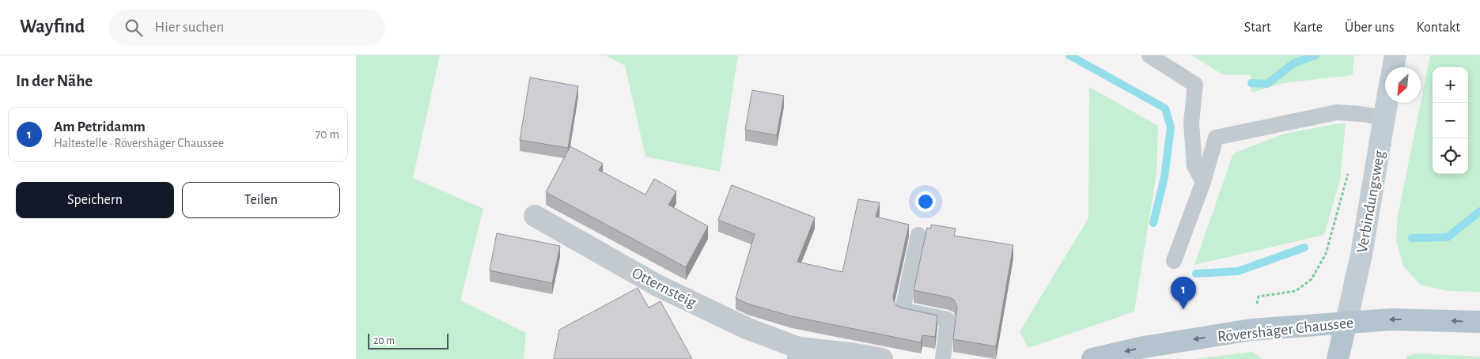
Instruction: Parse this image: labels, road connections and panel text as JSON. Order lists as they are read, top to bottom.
{
  "streets": {
    "main road": ["Verbindungsweg", "Rövershäger Chaussee"],
    "street": ["Otternsteig"]
  },
  "crossings": [
    ["Verbindungsweg", "Rövershäger Chaussee"]
  ],
  "one_way": ["Rövershäger Chaussee"],
  "scale_bar": "20 m",
  "north": "bottom left",
  "page": {
    "header": "Wayfind",
    "search": "Hier suchen",
    "nav": [
      "Start",
      "Karte",
      "Über uns",
      "Kontakt"
    ],
    "heading": "In der Nähe",
    "map_buttons": ["+", "−"],
    "list": [
      {
        "mark": "1",
        "name": "Am Petridamm",
        "note": "Haltestelle · Rövershäger Chaussee",
        "value": "70 m"
      }
    ],
    "buttons": ["Speichern", "Teilen"],
    "pins": "1",
    "scale": "20 m"
  }
}
